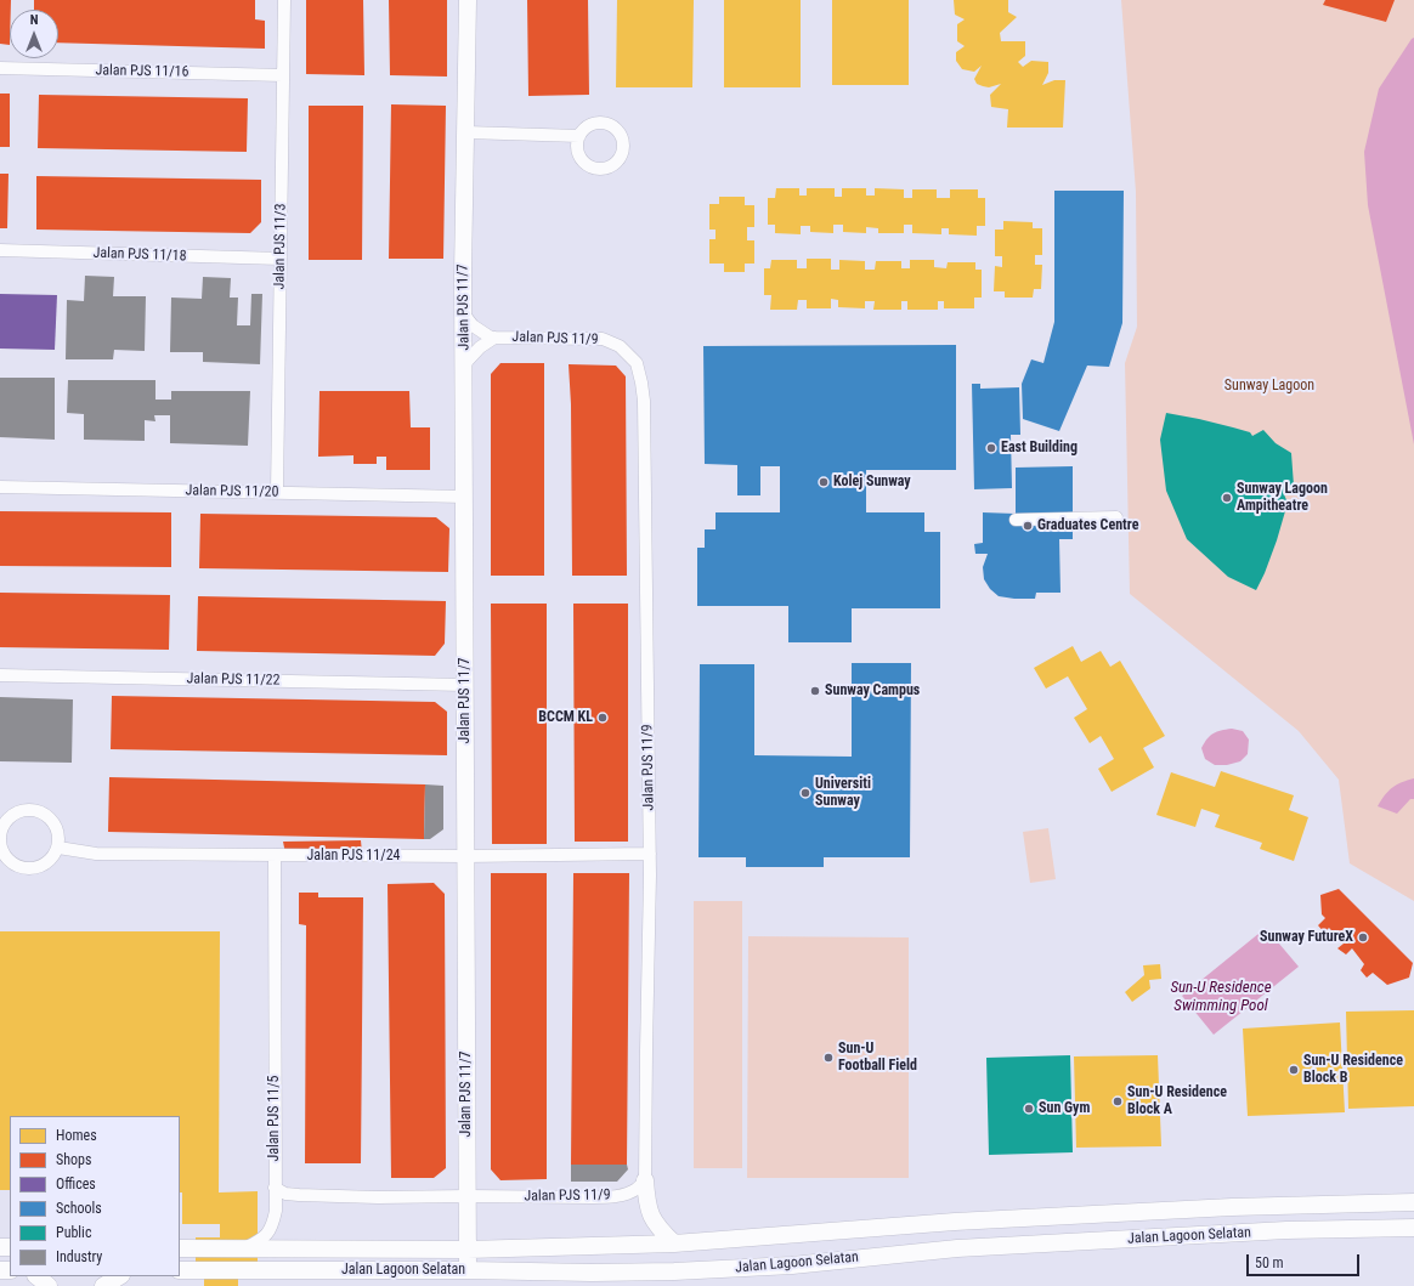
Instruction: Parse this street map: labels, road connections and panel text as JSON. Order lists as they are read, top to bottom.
{
  "streets": {
    "main road": ["Jalan PJS 11/7", "Jalan Lagoon Selatan"],
    "street": [
      "Jalan PJS 11/16",
      "Jalan PJS 11/3",
      "Jalan PJS 11/18",
      "Jalan PJS 11/9",
      "Jalan PJS 11/20",
      "Jalan PJS 11/22",
      "Jalan PJS 11/24",
      "Jalan PJS 11/5"
    ]
  },
  "crossings": [
    ["Jalan PJS 11/16", "Jalan PJS 11/3"],
    ["Jalan PJS 11/3", "Jalan PJS 11/18"],
    ["Jalan PJS 11/3", "Jalan PJS 11/20"],
    ["Jalan PJS 11/7", "Jalan PJS 11/9"],
    ["Jalan PJS 11/7", "Jalan PJS 11/20"],
    ["Jalan PJS 11/7", "Jalan PJS 11/22"],
    ["Jalan PJS 11/7", "Jalan PJS 11/24"],
    ["Jalan PJS 11/7", "Jalan Lagoon Selatan"],
    ["Jalan PJS 11/9", "Jalan PJS 11/24"],
    ["Jalan PJS 11/24", "Jalan PJS 11/5"],
    ["Jalan PJS 11/5", "Jalan Lagoon Selatan"]
  ],
  "water": ["Sun-U Residence Swimming Pool"],
  "parks": ["Sunway Lagoon"],
  "places": [
    "East Building",
    "Kolej Sunway",
    "Sunway Lagoon Ampitheatre",
    "Graduates Centre",
    "Sunway Campus",
    "BCCM KL",
    "Universiti Sunway",
    "Sunway FutureX",
    "Sun-U Football Field",
    "Sun-U Residence Block B",
    "Sun-U Residence Block A",
    "Sun Gym"
  ],
  "legend": [
    "Homes",
    "Shops",
    "Offices",
    "Schools",
    "Public",
    "Industry"
  ],
  "scale_bar": "50 m",
  "north": "top"
}
